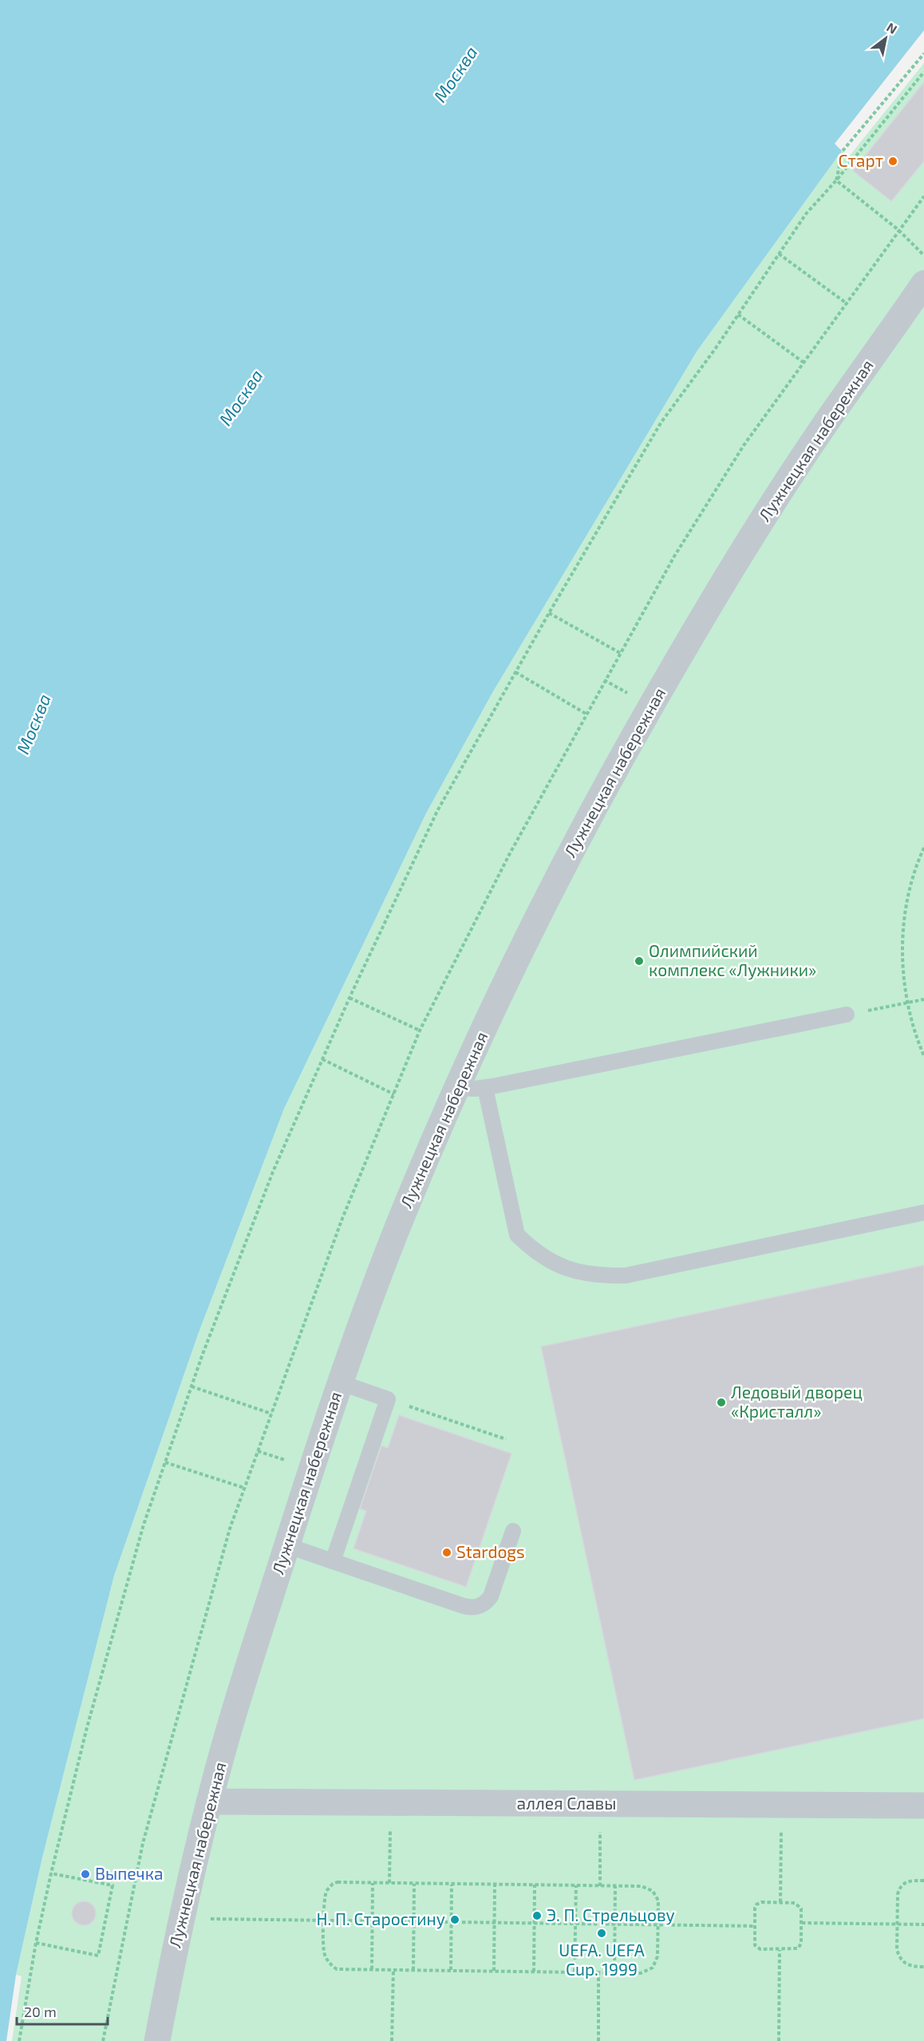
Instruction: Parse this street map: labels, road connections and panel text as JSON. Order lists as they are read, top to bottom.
{
  "streets": {
    "street": ["Лужнецкая набережная", "аллея Славы"]
  },
  "crossings": [
    ["Лужнецкая набережная", "аллея Славы"]
  ],
  "water": ["Москва"],
  "places": [
    "Старт",
    "Олимпийский комплекс «Лужники»",
    "Ледовый дворец «Кристалл»",
    "Stardogs",
    "Выпечка",
    "Э. П. Стрельцову",
    "Н. П. Старостину",
    "UEFA. UEFA Cup. 1999"
  ],
  "scale_bar": "20 m",
  "north": "top right"
}
